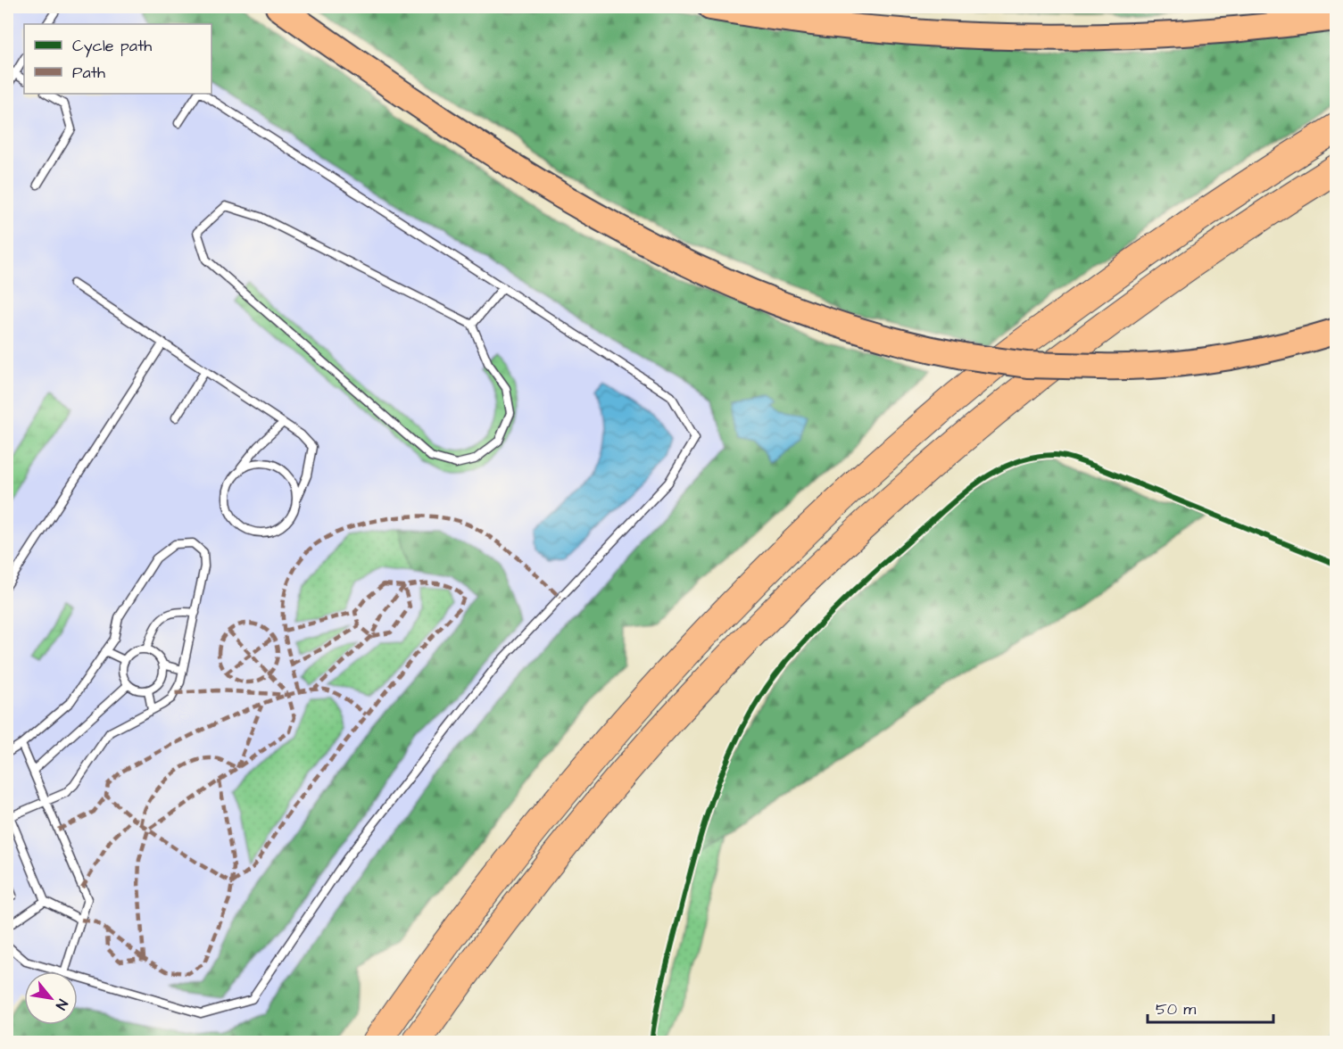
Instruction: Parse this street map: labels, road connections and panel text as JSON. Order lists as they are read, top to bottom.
{
  "legend": ["Cycle path", "Path"],
  "scale_bar": "50 m",
  "north": "bottom right"
}
